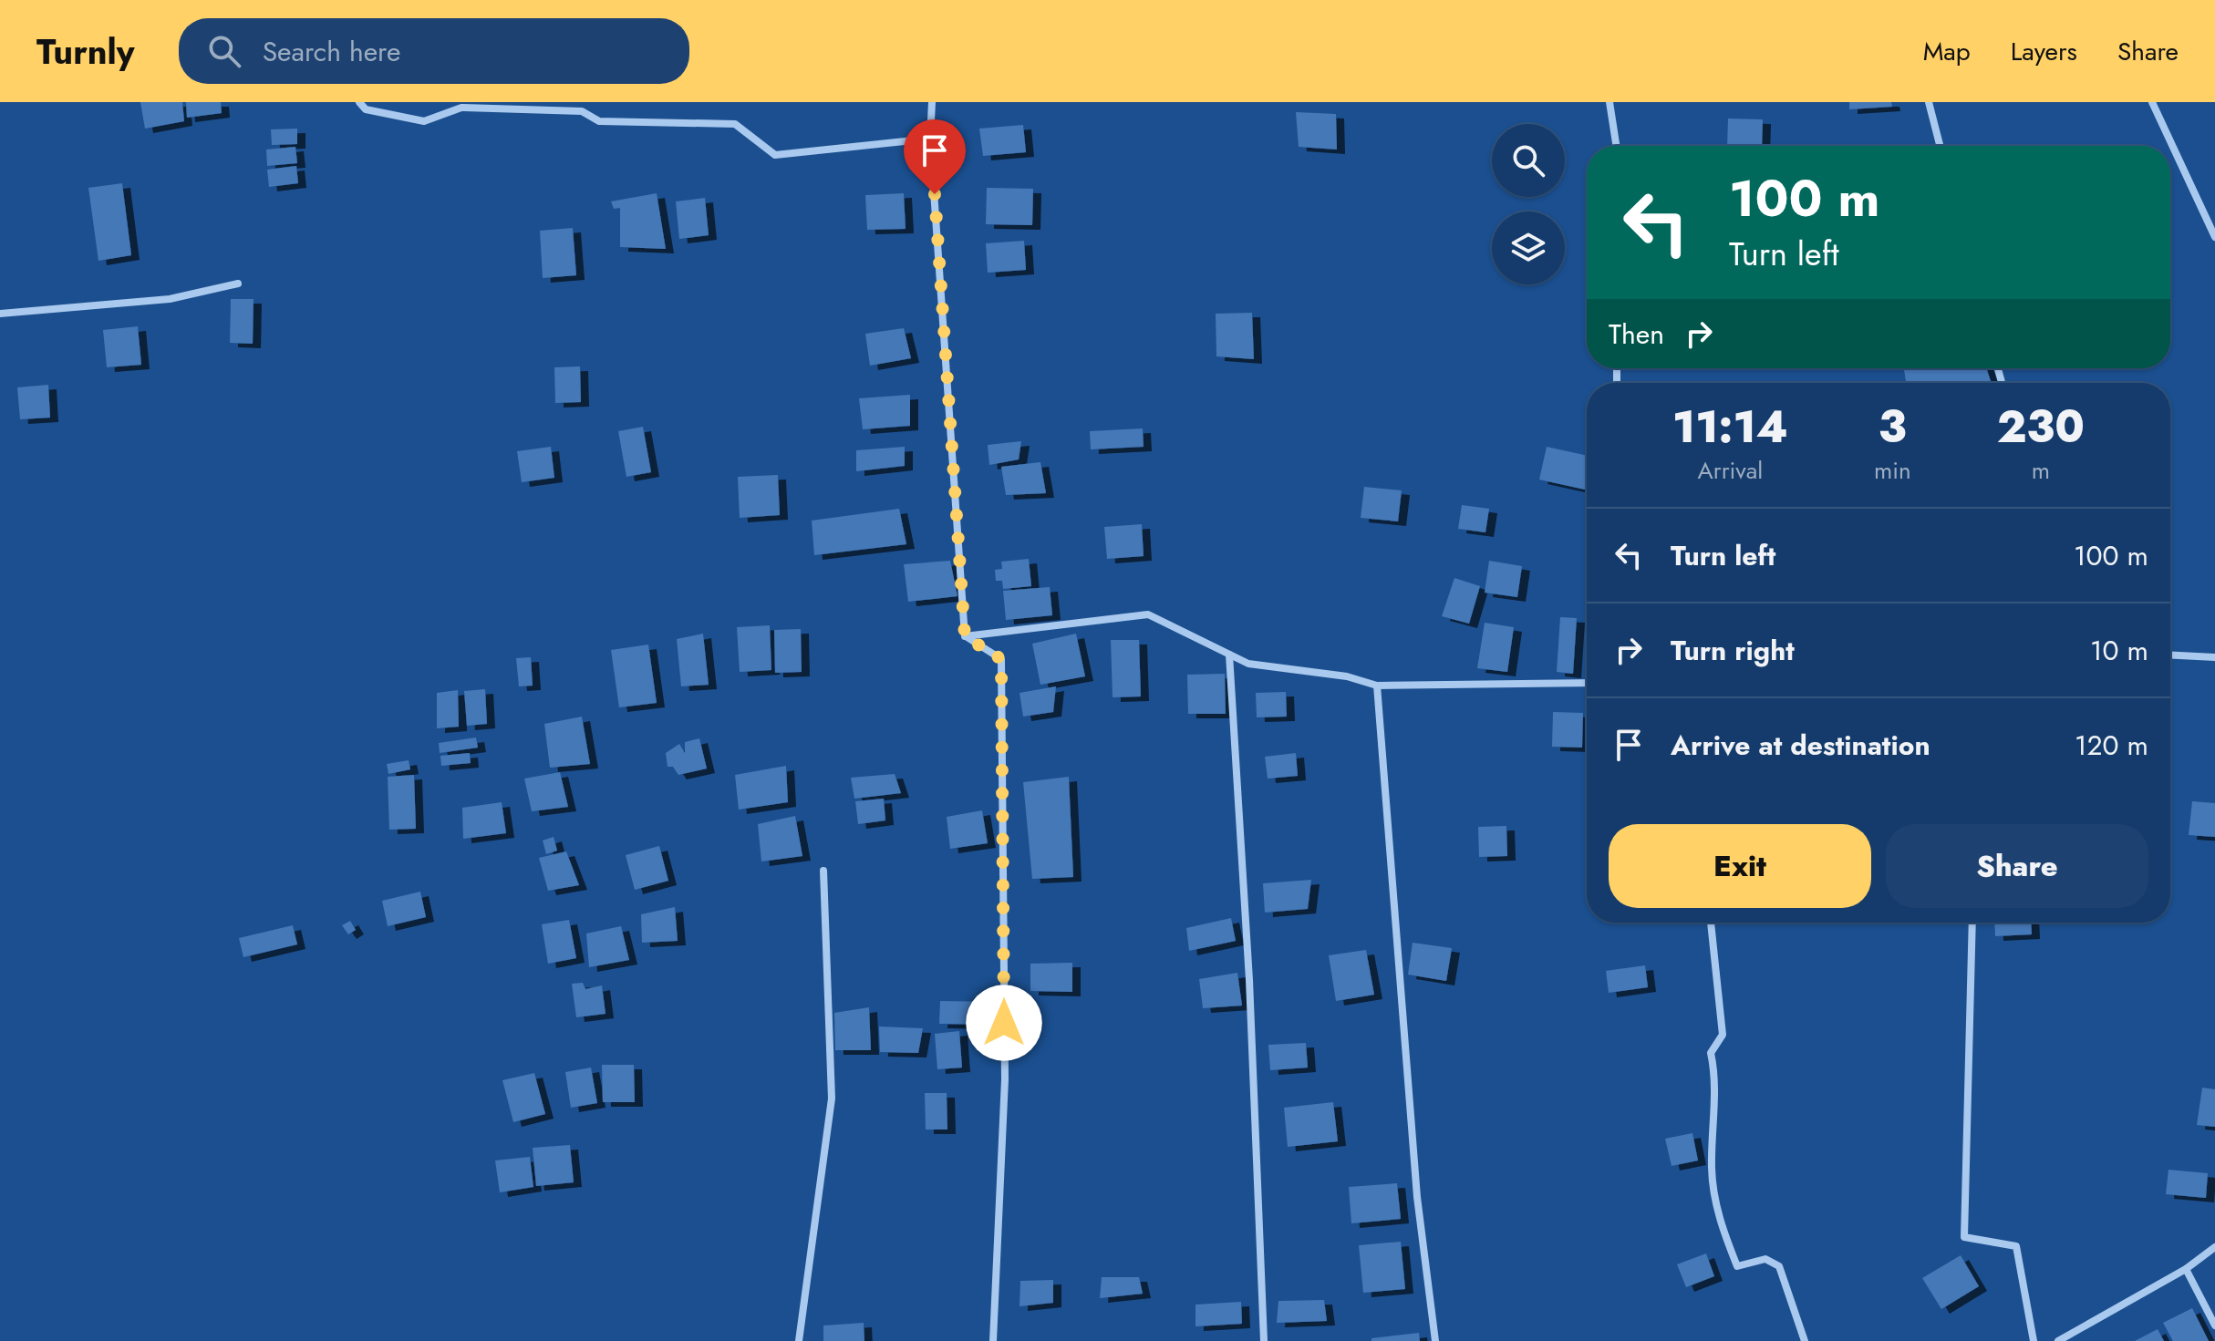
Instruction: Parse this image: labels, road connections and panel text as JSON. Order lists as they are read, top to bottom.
{
  "page": {
    "header": "Turnly",
    "search": "Search here",
    "nav": ["Map", "Layers", "Share"],
    "turn": ["100 m", "Turn left"],
    "then": "Then",
    "eta": [
      "11:14",
      "Arrival",
      "3",
      "min",
      "230",
      "m"
    ],
    "list": [
      {
        "name": "Turn left",
        "value": "100 m"
      },
      {
        "name": "Turn right",
        "value": "10 m"
      },
      {
        "name": "Arrive at destination",
        "value": "120 m"
      }
    ],
    "buttons": ["Exit", "Share"]
  }
}
